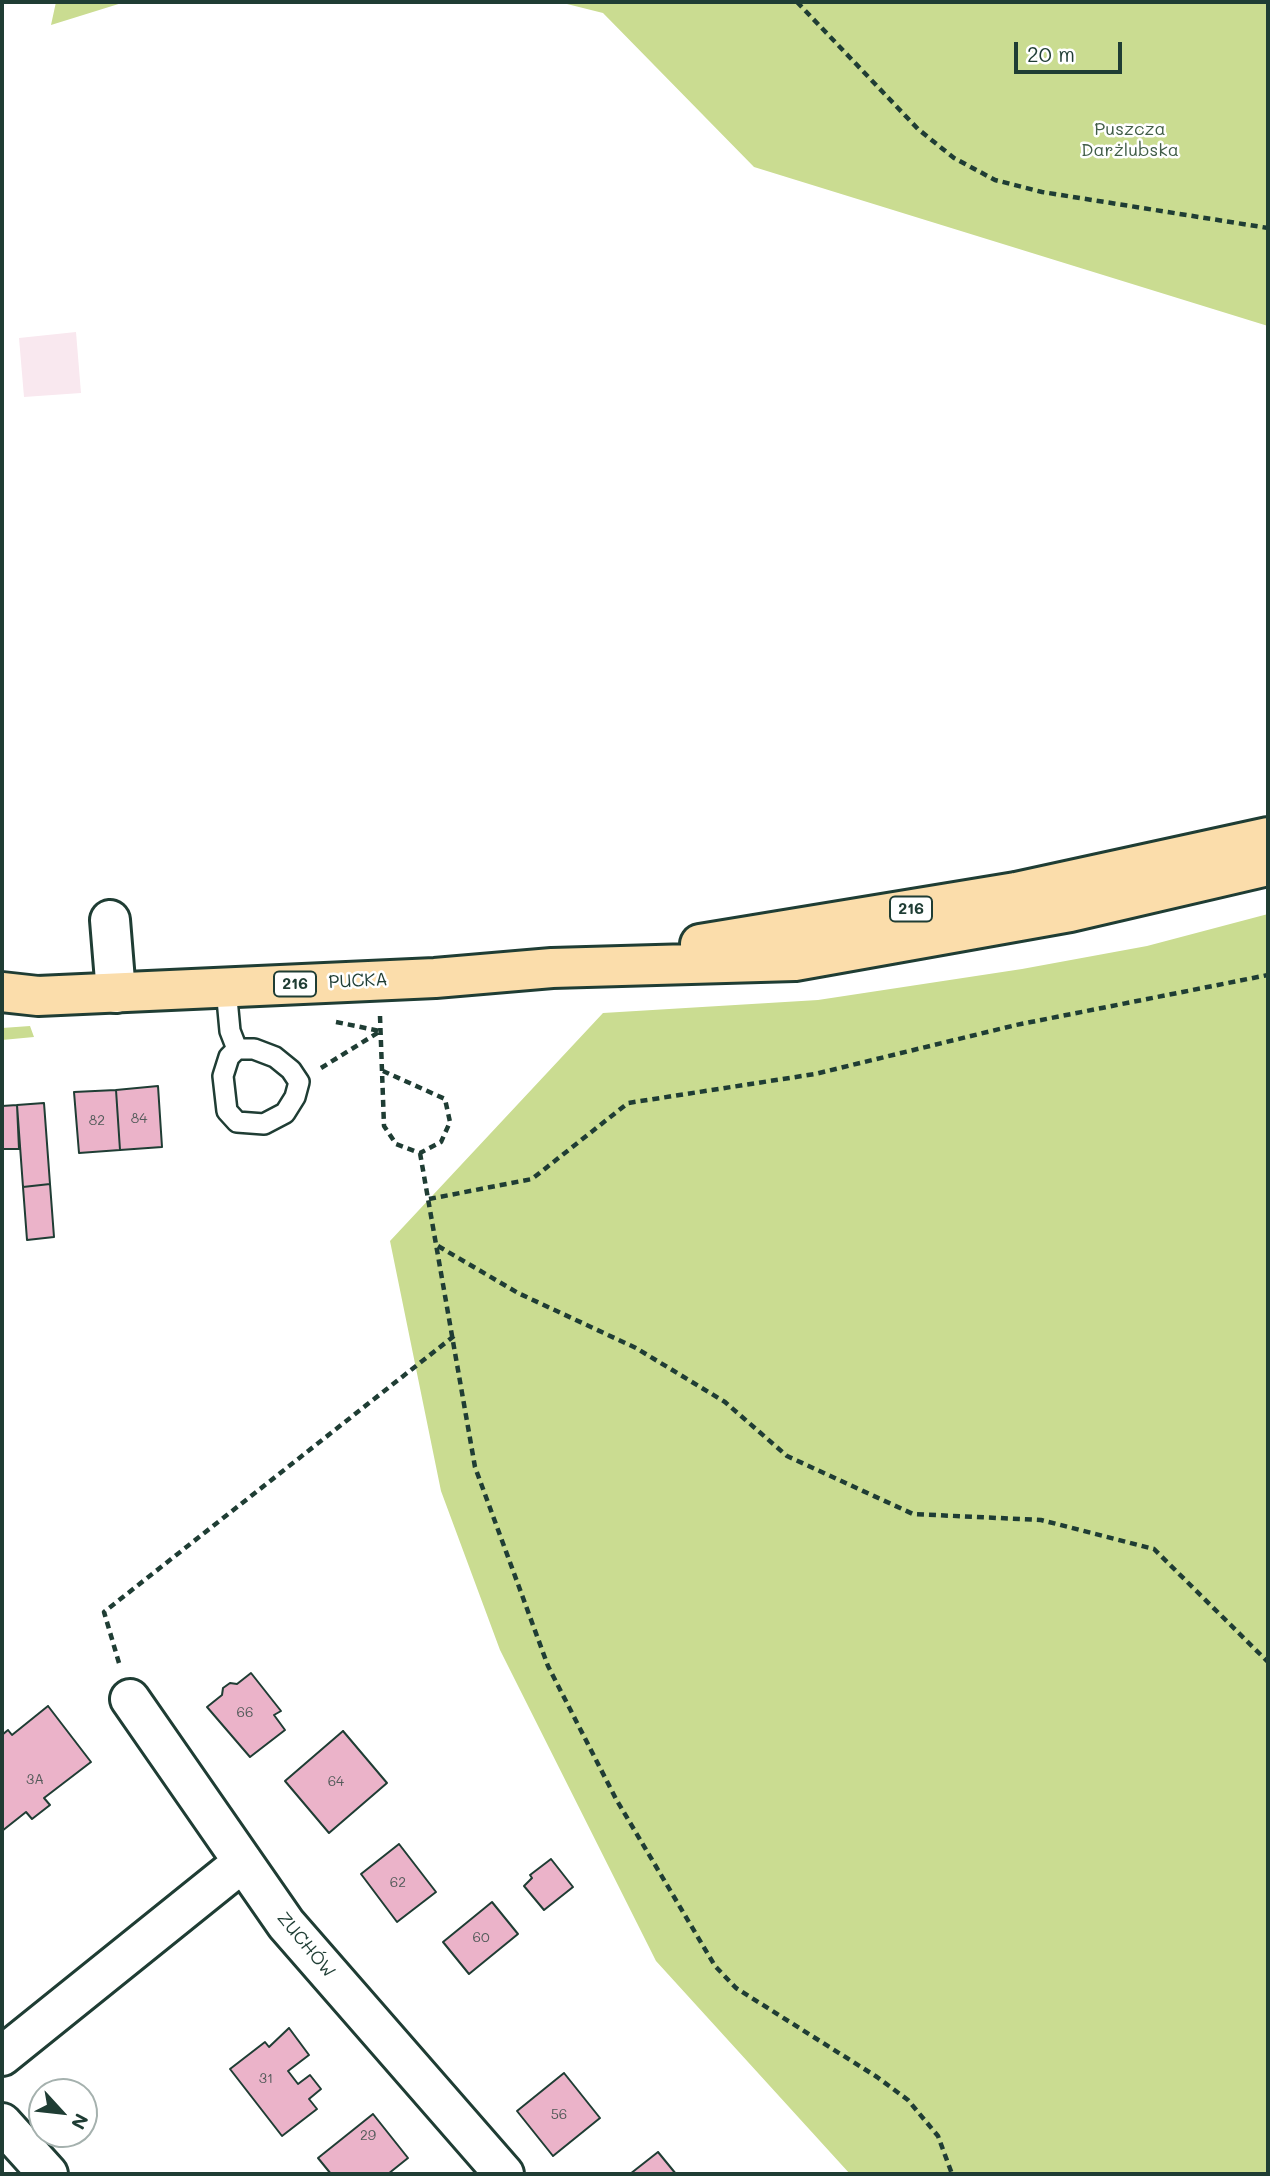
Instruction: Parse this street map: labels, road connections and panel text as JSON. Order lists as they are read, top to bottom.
{
  "streets": {
    "main road": ["216", "PUCKA"],
    "street": ["ZUCHÓW"]
  },
  "crossings": [
    ["216", "PUCKA"]
  ],
  "parks": ["Puszcza Darżlubska"],
  "house_numbers": [
    "84",
    "82",
    "66",
    "3A",
    "64",
    "62",
    "60",
    "31",
    "56",
    "29"
  ],
  "scale_bar": "20 m",
  "north": "bottom right"
}
